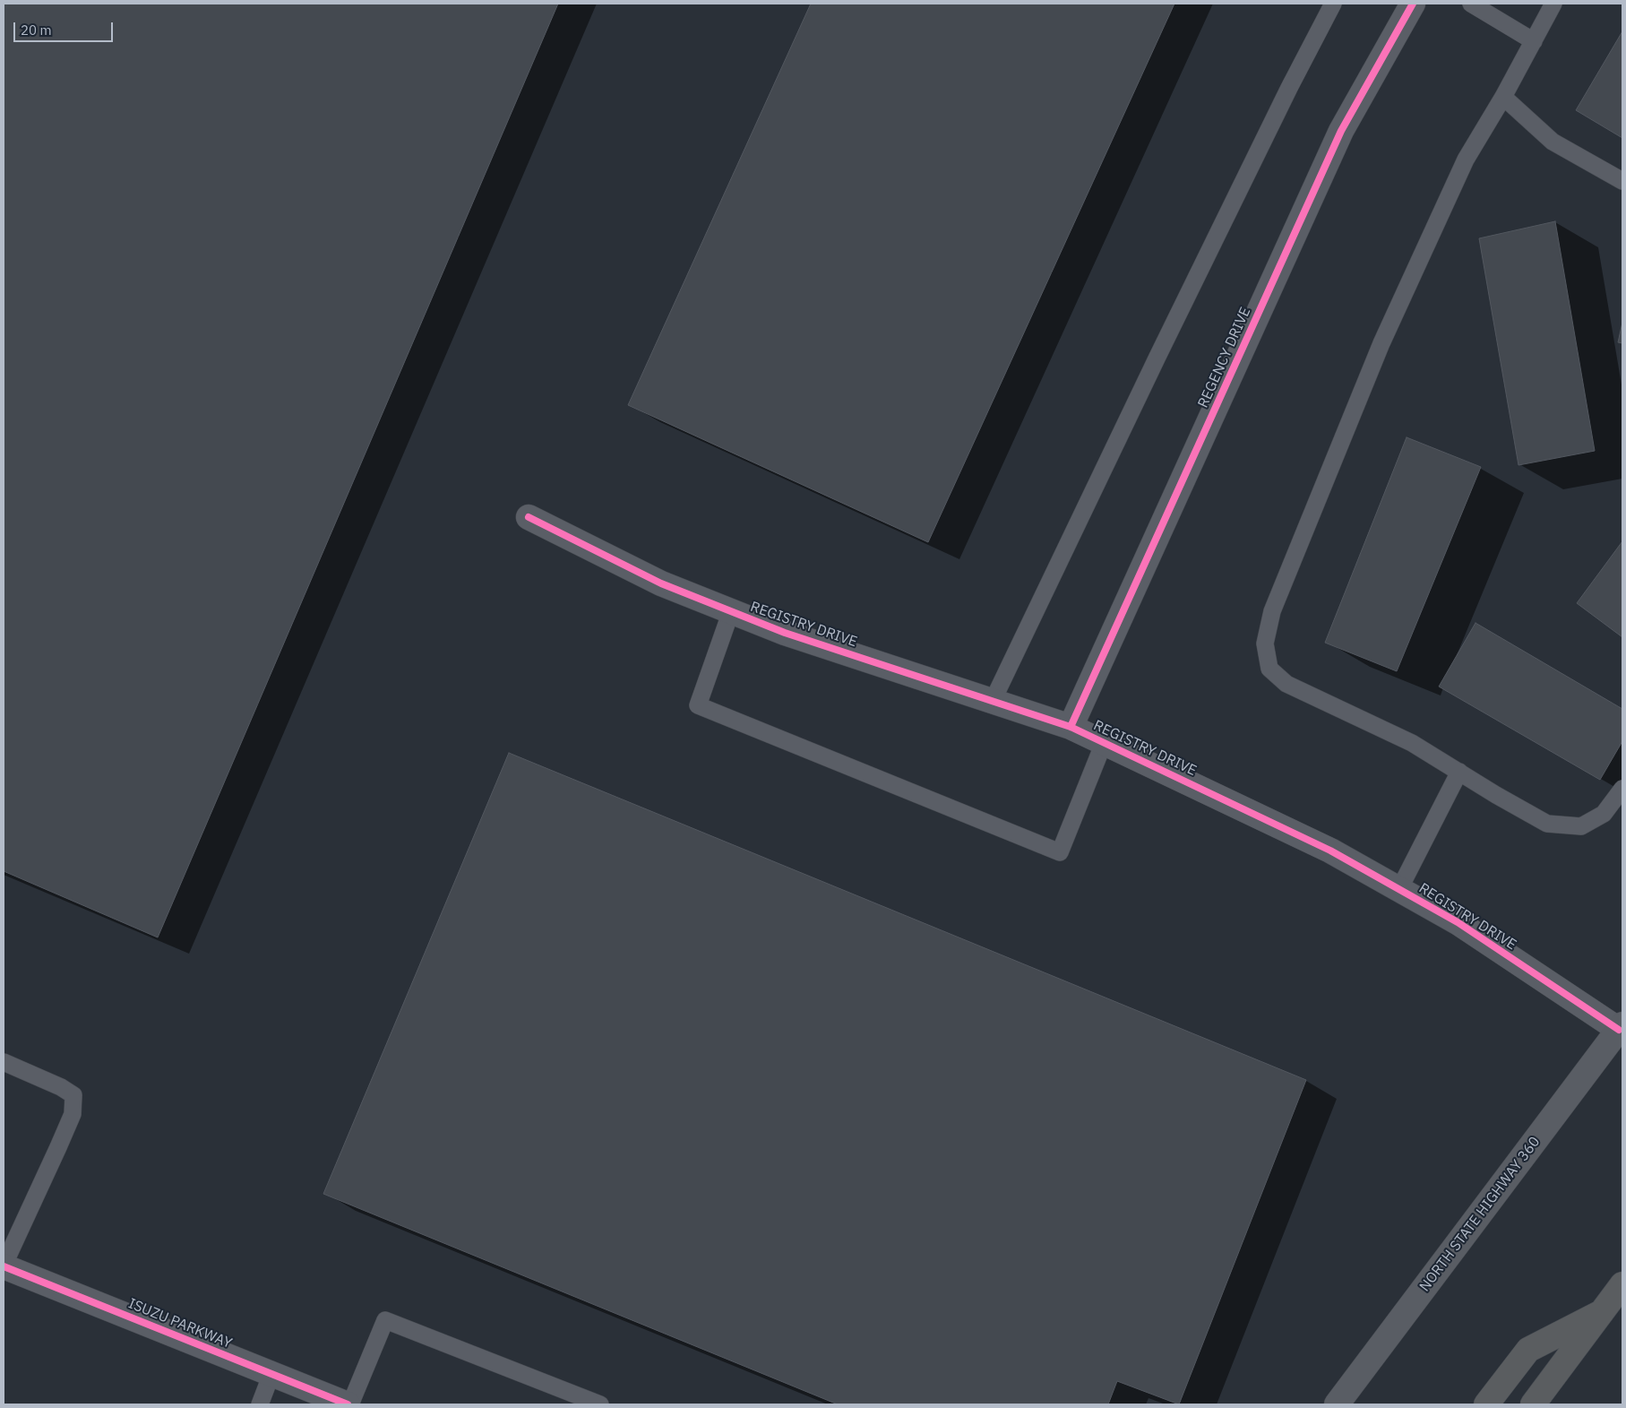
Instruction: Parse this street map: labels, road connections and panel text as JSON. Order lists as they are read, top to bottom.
{
  "streets": {
    "main road": ["NORTH STATE HIGHWAY 360"],
    "street": ["REGENCY DRIVE", "REGISTRY DRIVE", "ISUZU PARKWAY"]
  },
  "crossings": [
    ["REGENCY DRIVE", "REGISTRY DRIVE"],
    ["REGISTRY DRIVE", "NORTH STATE HIGHWAY 360"]
  ],
  "scale_bar": "20 m"
}
